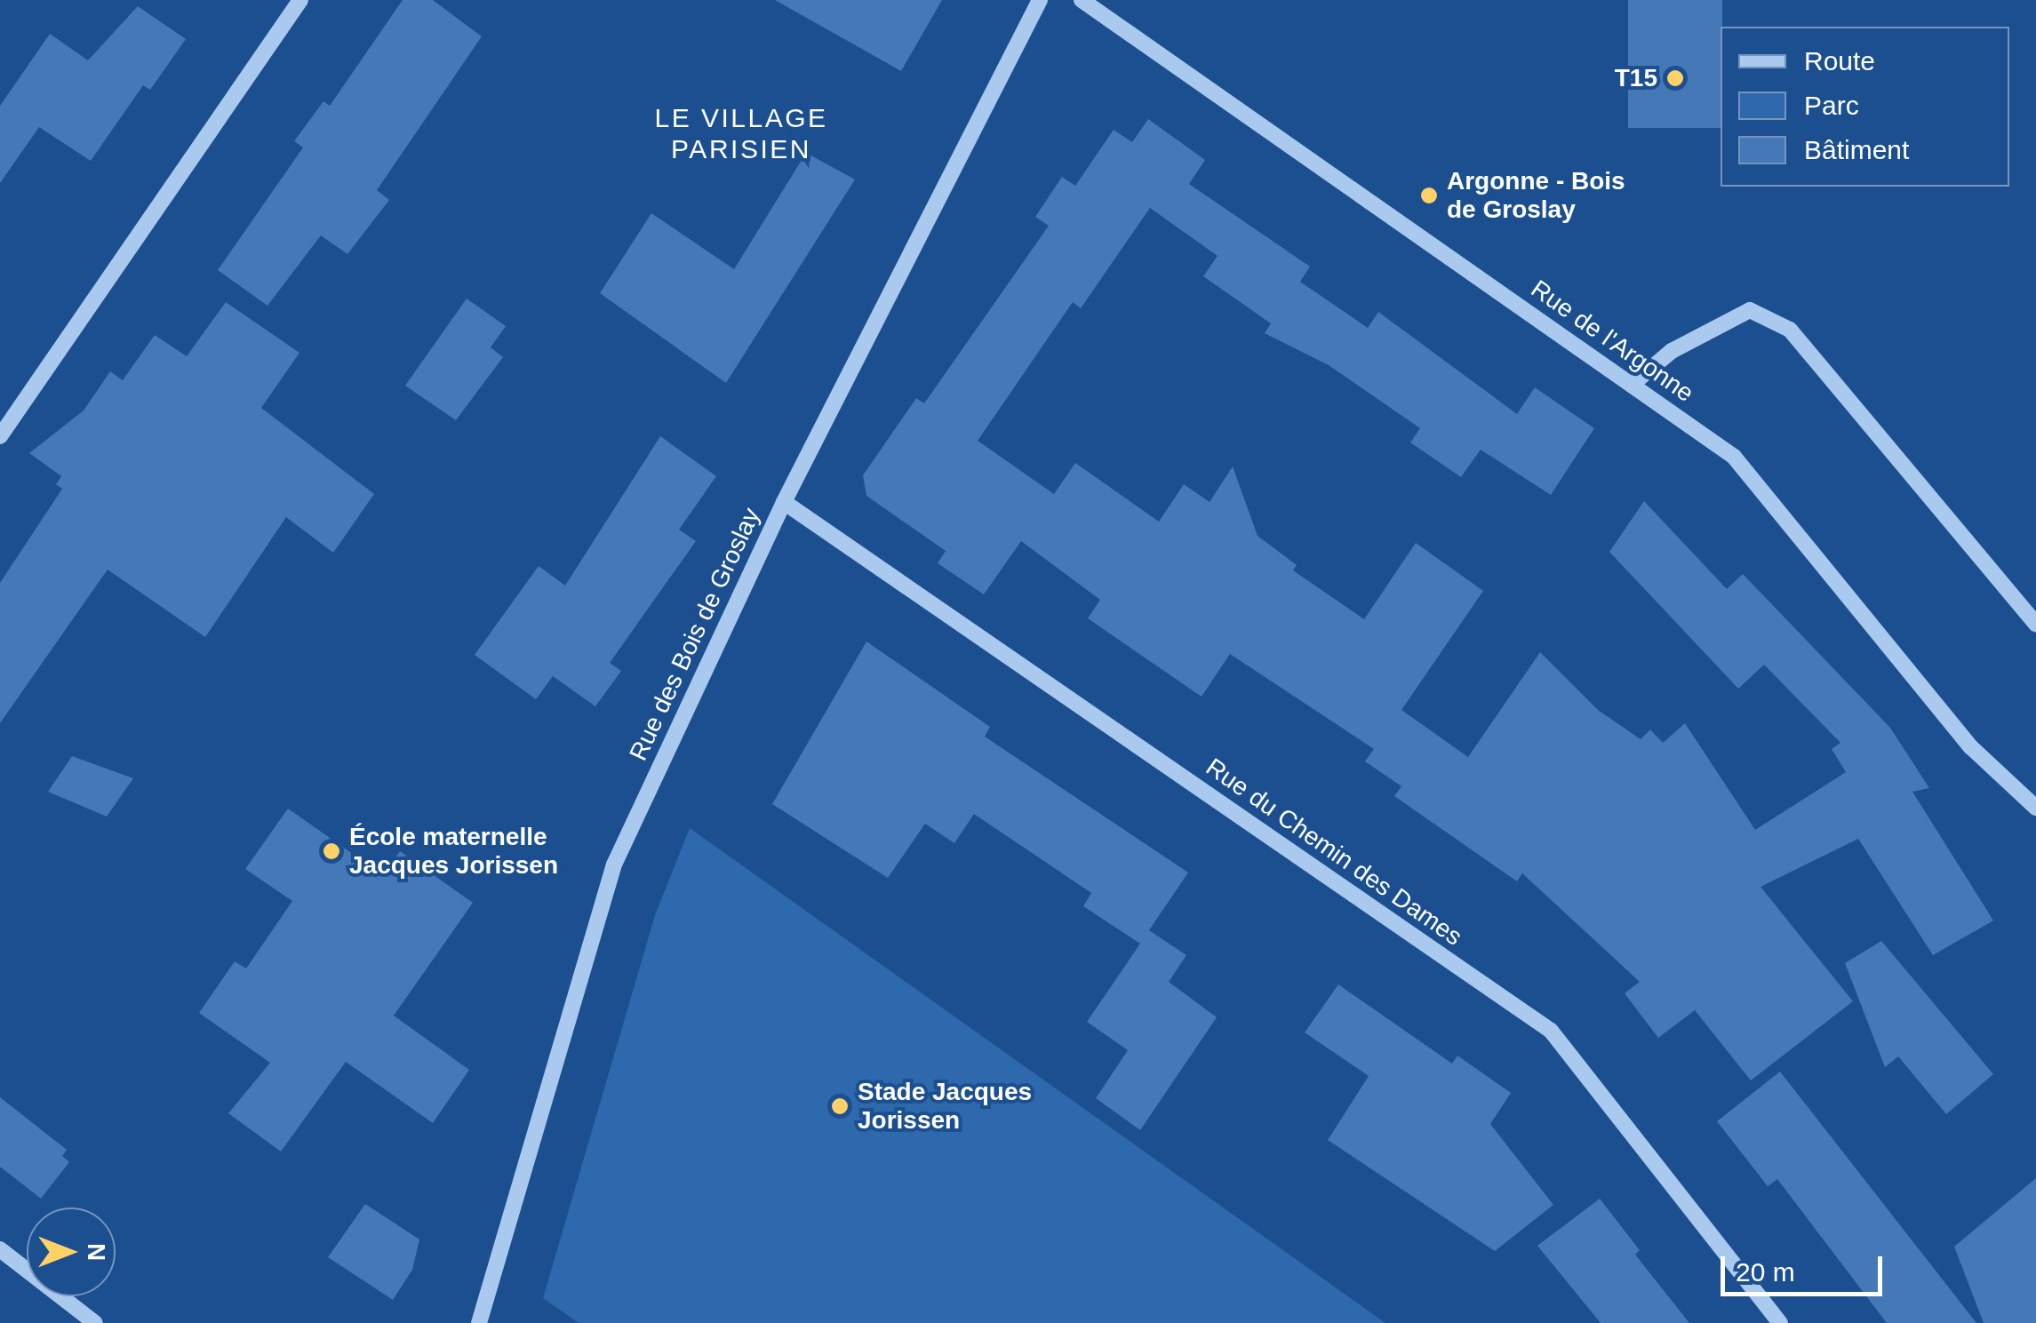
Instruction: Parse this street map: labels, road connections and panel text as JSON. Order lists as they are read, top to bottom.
{
  "streets": {
    "street": ["Rue de l'Argonne", "Rue des Bois de Groslay", "Rue du Chemin des Dames"]
  },
  "crossings": [
    ["Rue des Bois de Groslay", "Rue du Chemin des Dames"]
  ],
  "districts": ["LE VILLAGE PARISIEN"],
  "places": [
    "T15",
    "Argonne - Bois de Groslay",
    "École maternelle Jacques Jorissen",
    "Stade Jacques Jorissen"
  ],
  "legend": ["Route", "Parc", "Bâtiment"],
  "scale_bar": "20 m",
  "north": "right"
}
